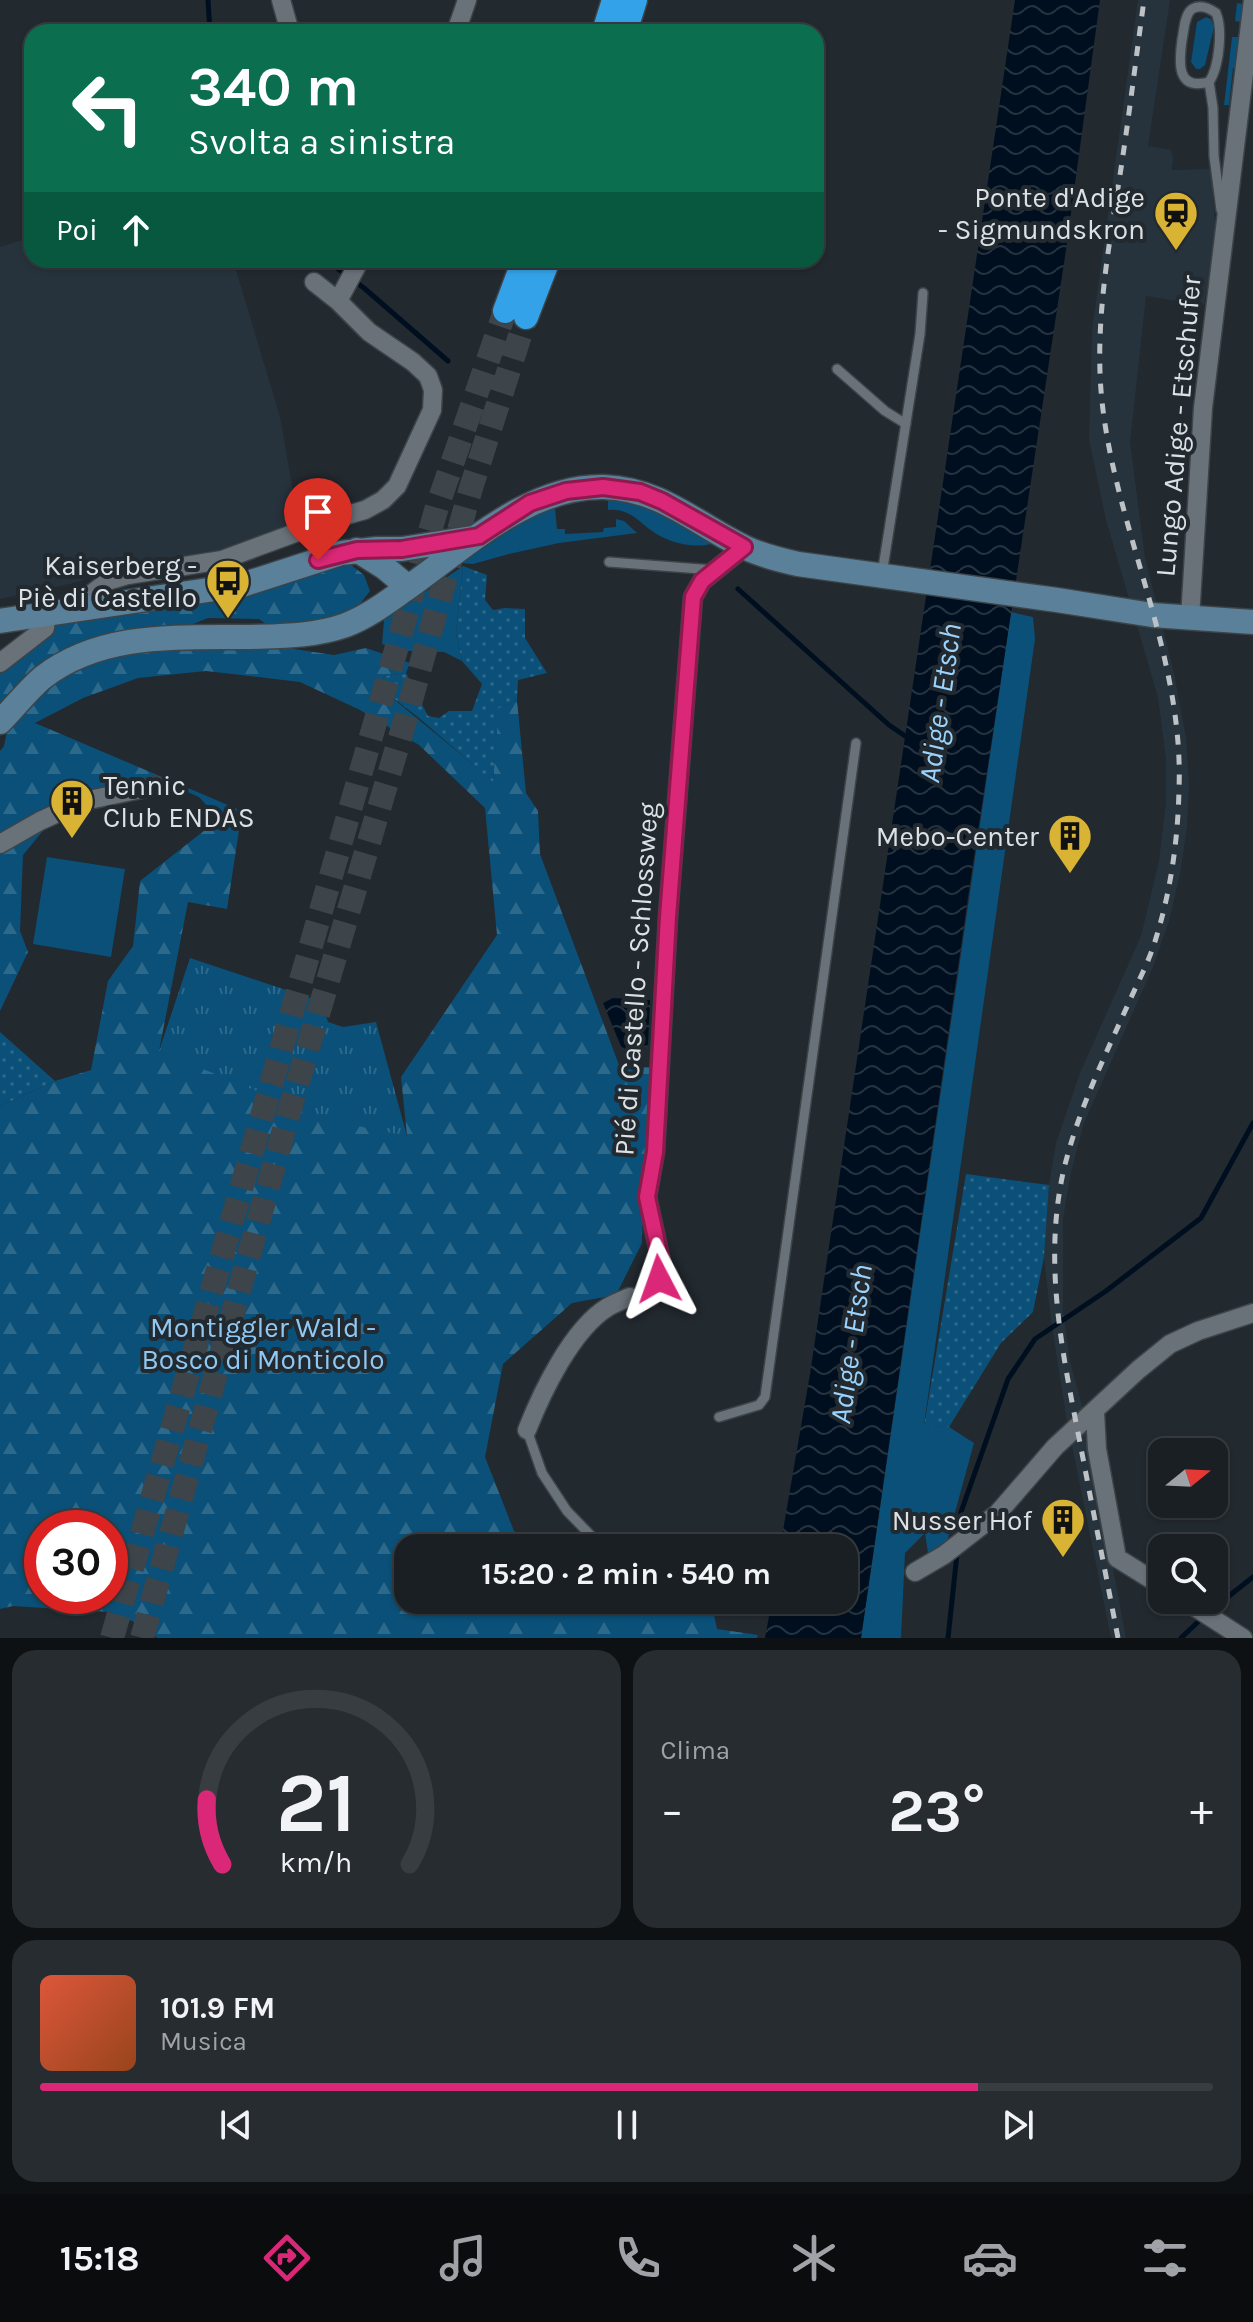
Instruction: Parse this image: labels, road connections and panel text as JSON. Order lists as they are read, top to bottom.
{
  "streets": {
    "street": ["Lungo Adige - Etschufer", "Pié di Castello - Schlossweg"]
  },
  "water": ["Adige - Etsch"],
  "parks": ["Montiggler Wald - Bosco di Monticolo"],
  "places": {
    "station": ["Ponte d'Adige - Sigmundskron"],
    "bus stop": ["Kaiserberg - Piè di Castello"],
    "building": ["Tennic Club ENDAS", "Mebo-Center", "Nusser Hof"]
  },
  "north": "right",
  "page": {
    "turn": ["340 m", "Svolta a sinistra"],
    "then": "Poi",
    "limit": "30",
    "trip": "15:20 · 2 min · 540 m",
    "tile": "Clima",
    "heat": ["−", "23°", "+"],
    "song": ["101.9 FM", "Musica"],
    "tabs": "15:18",
    "gauge": ["21", "km/h"]
  }
}
